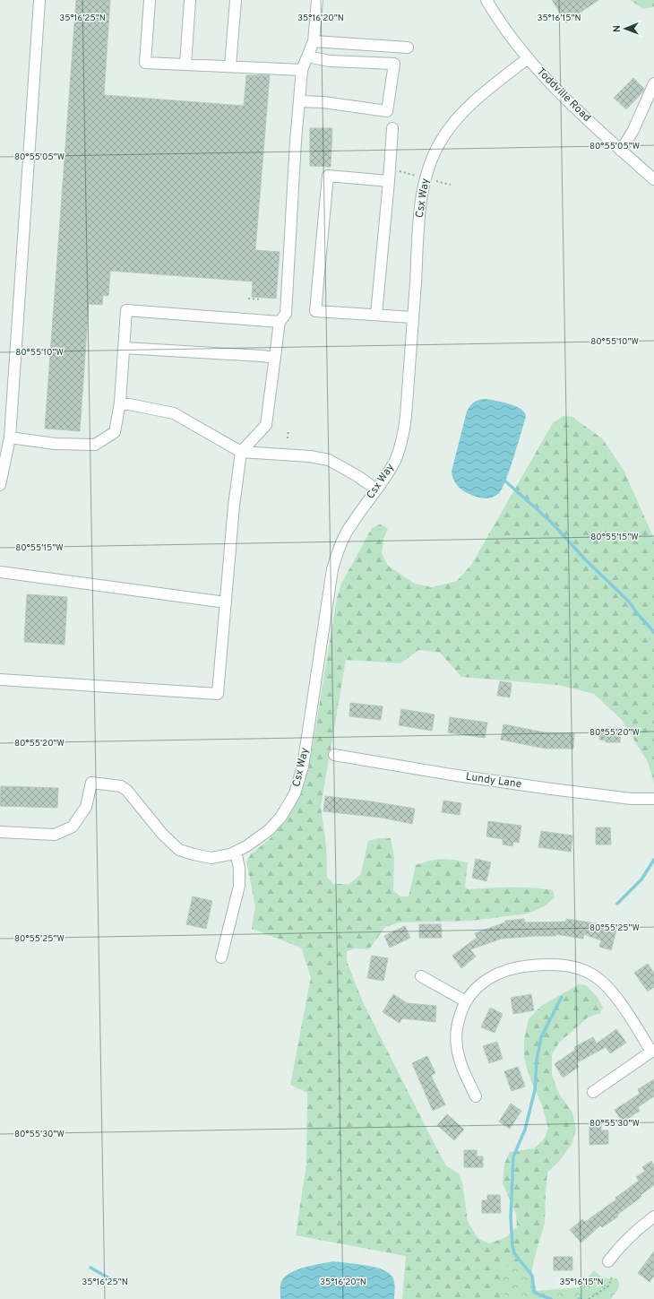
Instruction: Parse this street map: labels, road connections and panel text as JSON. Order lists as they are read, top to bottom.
{
  "streets": {
    "street": ["Toddville Road", "Csx Way", "Lundy Lane"]
  },
  "crossings": [
    ["Toddville Road", "Csx Way"]
  ],
  "north": "left",
  "coordinates": [
    "35°16'25\"N",
    "35°16'20\"N",
    "35°16'15\"N",
    "80°55'05\"W",
    "80°55'10\"W",
    "80°55'15\"W",
    "80°55'20\"W",
    "80°55'25\"W",
    "80°55'30\"W"
  ]
}
